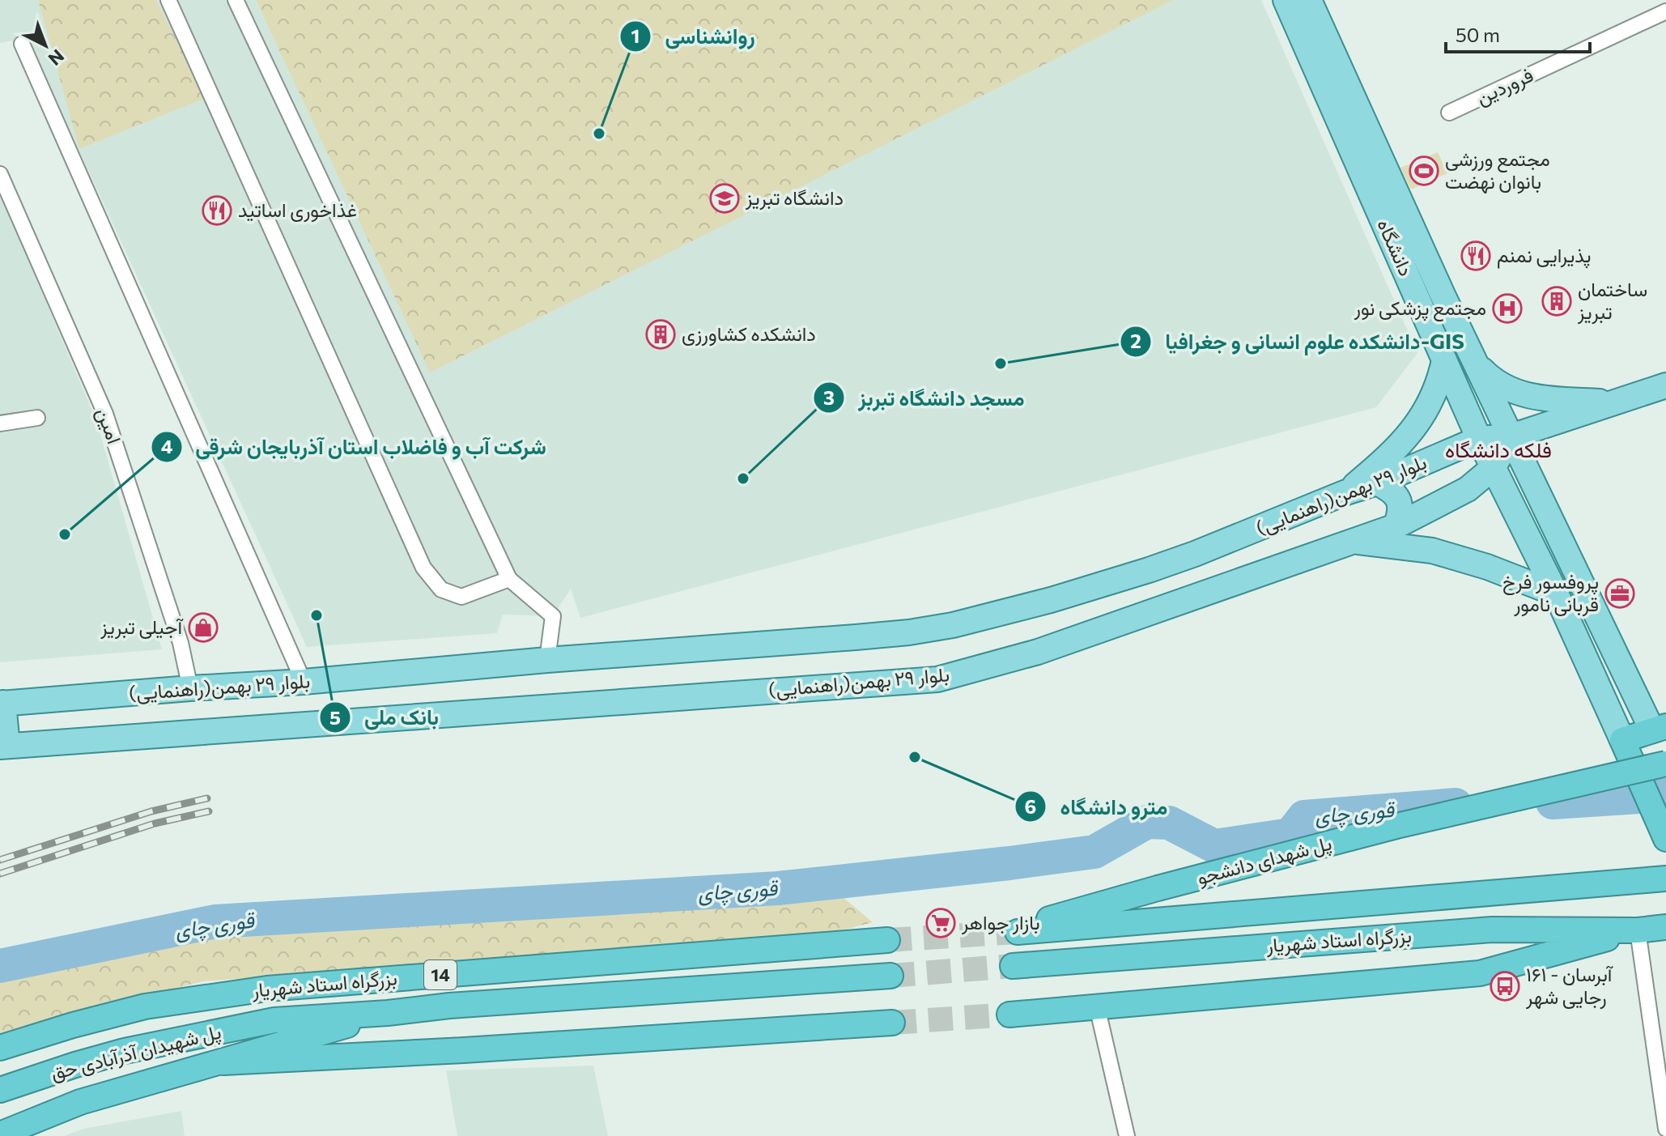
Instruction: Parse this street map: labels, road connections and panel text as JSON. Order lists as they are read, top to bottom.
{
  "streets": {
    "highway": [
      "پل شهدای دانشجو",
      "بزرگراه استاد شهریار",
      "14",
      "پل شهیدان آذرآبادی حق"
    ],
    "main road": ["دانشگاه", "بلوار ٢٩ بهمن(راهنمایی)"],
    "street": ["فروردین", "امین"]
  },
  "crossings": [
    ["دانشگاه", "بلوار ٢٩ بهمن(راهنمایی)"],
    ["امین", "بلوار ٢٩ بهمن(راهنمایی)"],
    ["بزرگراه استاد شهریار", "پل شهیدان آذرآبادی حق"]
  ],
  "districts": ["فلکه دانشگاه"],
  "water": ["قوری چای"],
  "places": {
    "other": [
      "روانشناسی",
      "دانشکده علوم انسانی و جغرافیا-GIS",
      "مسجد دانشگاه تبربز",
      "شرکت آب و فاضلاب استان آذربایجان شرقی",
      "بانک ملی",
      "مترو دانشگاه"
    ],
    "sports": ["مجتمع ورزشی بانوان نهضت"],
    "school or university": ["دانشگاه تبریز"],
    "restaurant": ["غذاخوری اساتید", "پذیرایی نمنم"],
    "building": ["ساختمان تبریز", "دانشکده کشاورزی"],
    "hospital": ["مجتمع پزشکی نور"],
    "office": ["پروفسور فرخ قربانی نامور"],
    "shop": ["آجیلی تبریز"],
    "supermarket": ["بازار جواهر"],
    "bus stop": ["آبرسان - ۱۶۱ رجایی شهر"]
  },
  "scale_bar": "50 m",
  "north": "bottom right"
}
